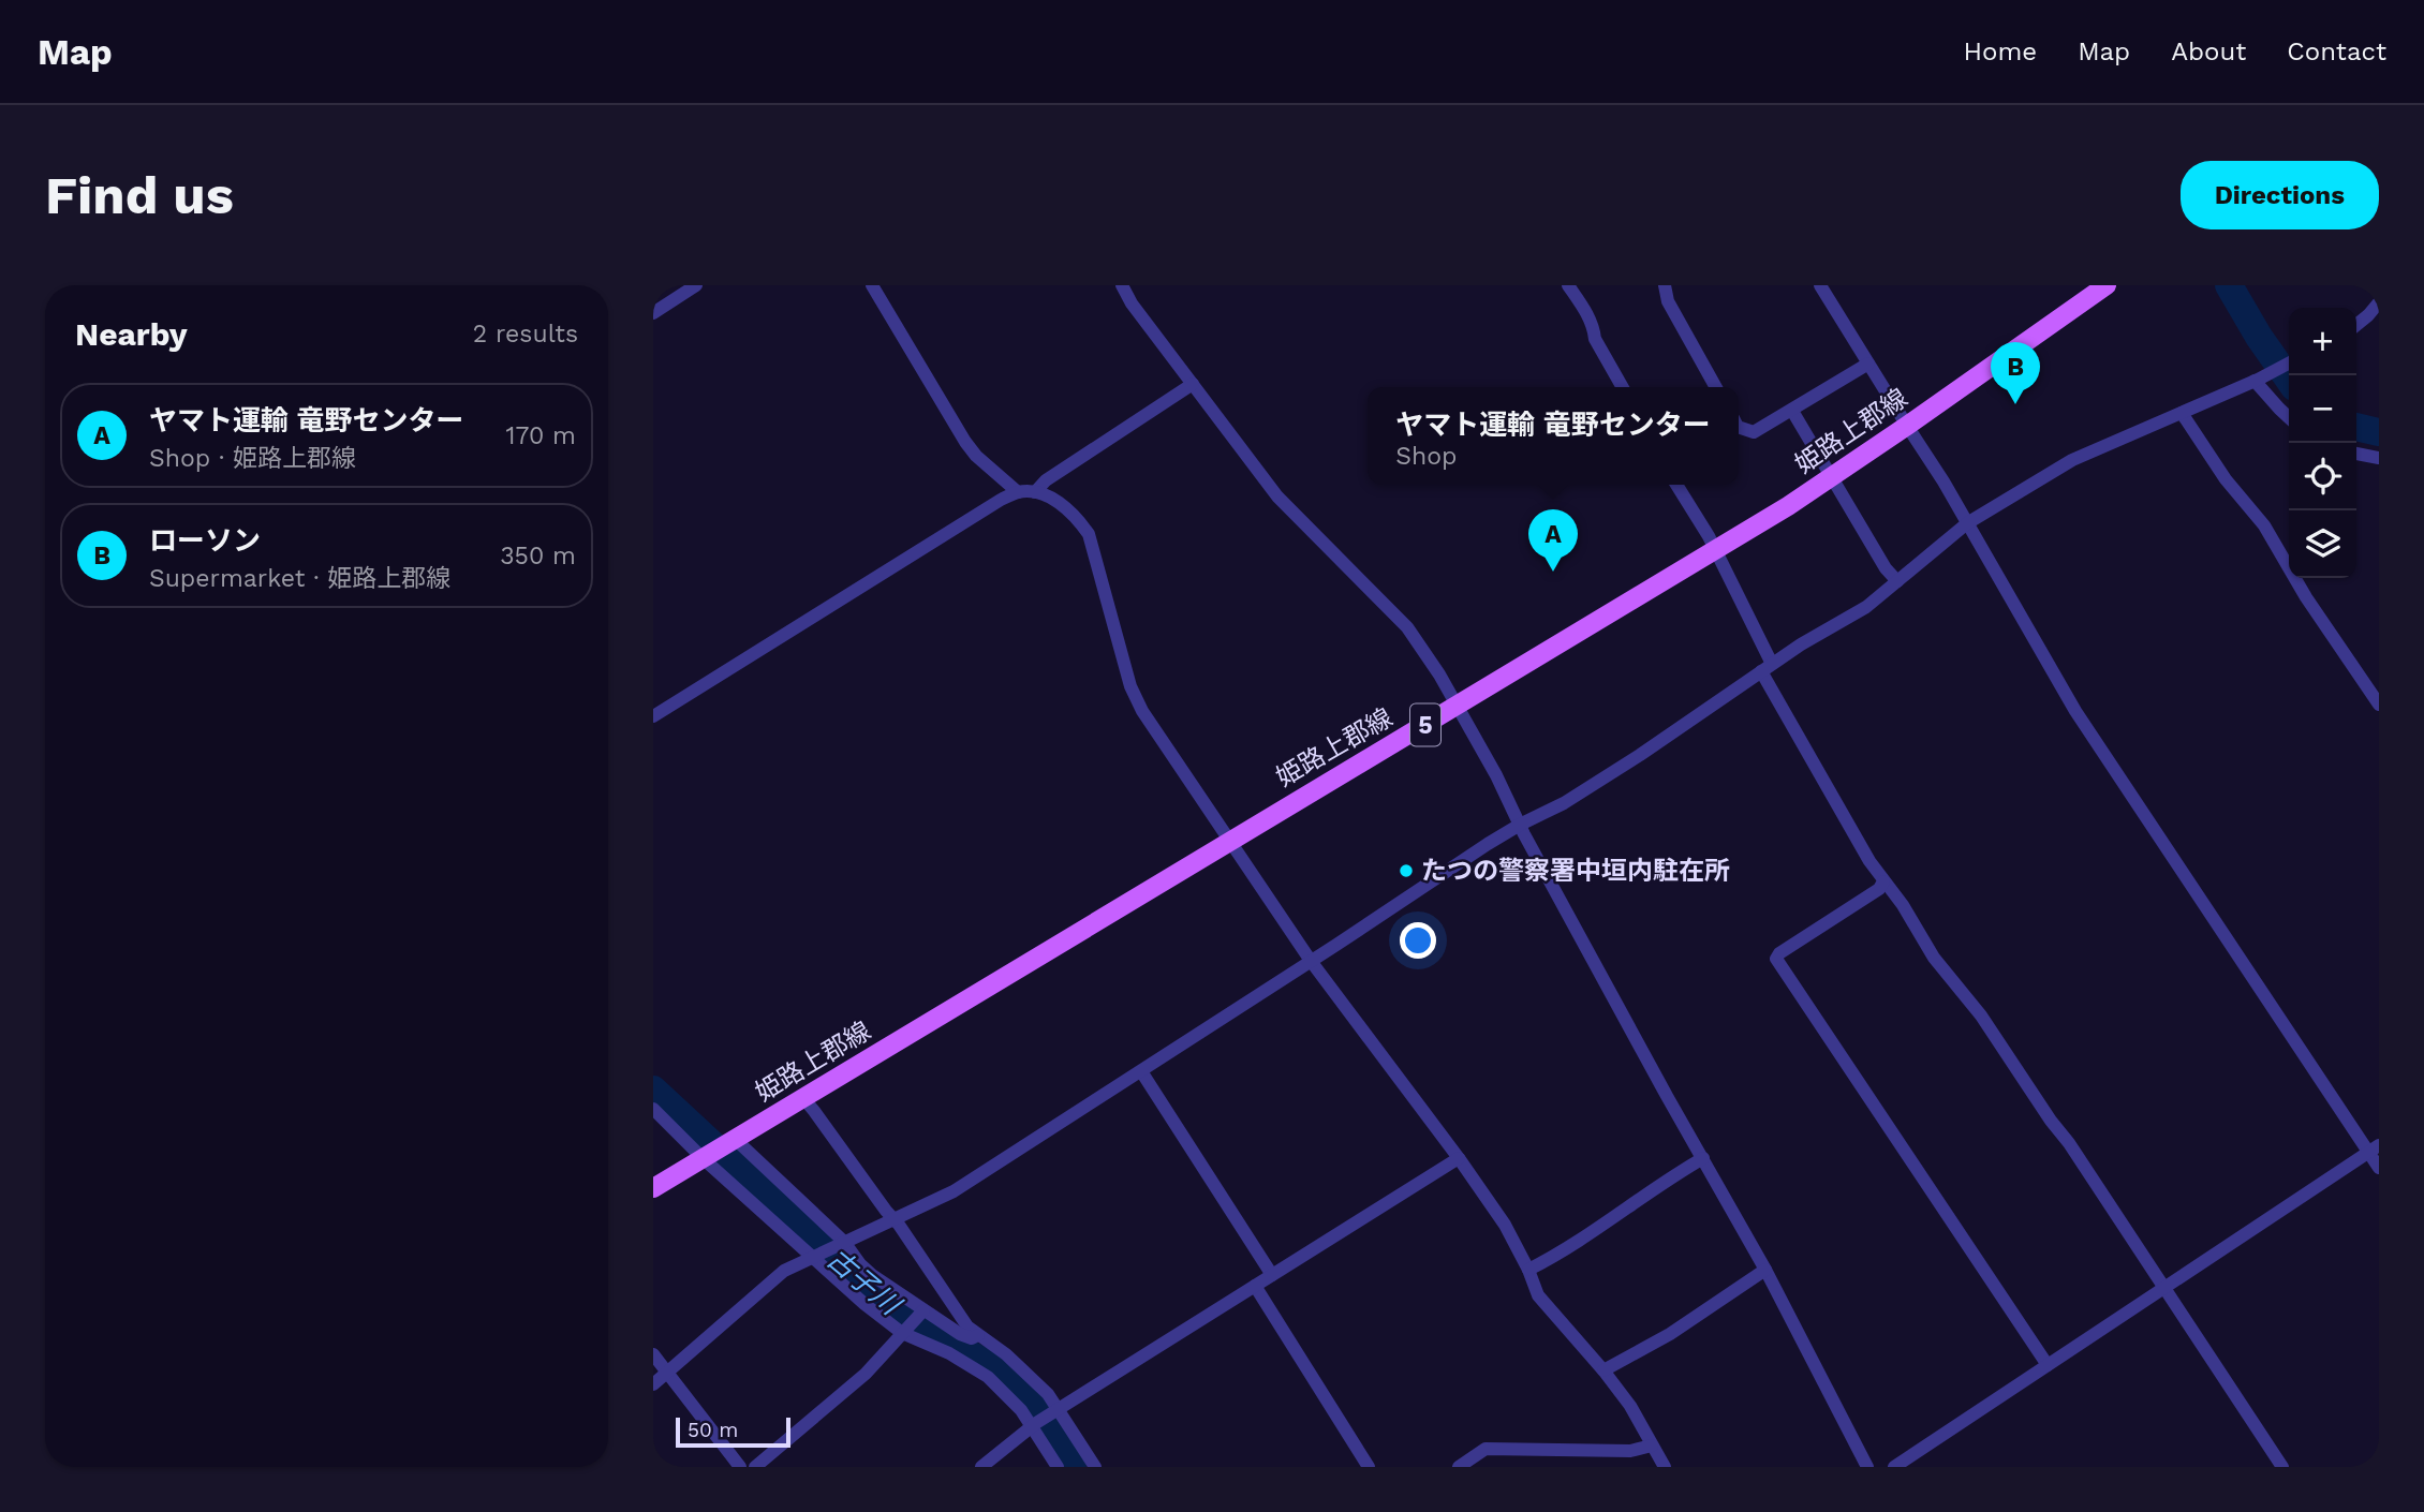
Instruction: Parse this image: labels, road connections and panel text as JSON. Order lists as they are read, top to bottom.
{
  "streets": {
    "main road": ["姫路上郡線", "5"]
  },
  "water": ["古子川"],
  "places": ["たつの警察署中垣内駐在所"],
  "scale_bar": "50 m",
  "page": {
    "header": "Map",
    "nav": [
      "Home",
      "Map",
      "About",
      "Contact"
    ],
    "buttons": "Directions",
    "title": "Find us",
    "heading": ["Nearby", "2 results"],
    "map_buttons": ["+", "−"],
    "pins": ["B", "A"],
    "list": [
      {
        "mark": "A",
        "name": "ヤマト運輸 竜野センター",
        "note": "Shop · 姫路上郡線",
        "value": "170 m"
      },
      {
        "mark": "B",
        "name": "ローソン",
        "note": "Supermarket · 姫路上郡線",
        "value": "350 m"
      }
    ],
    "popup": ["ヤマト運輸 竜野センター", "Shop"],
    "scale": "50 m"
  }
}
